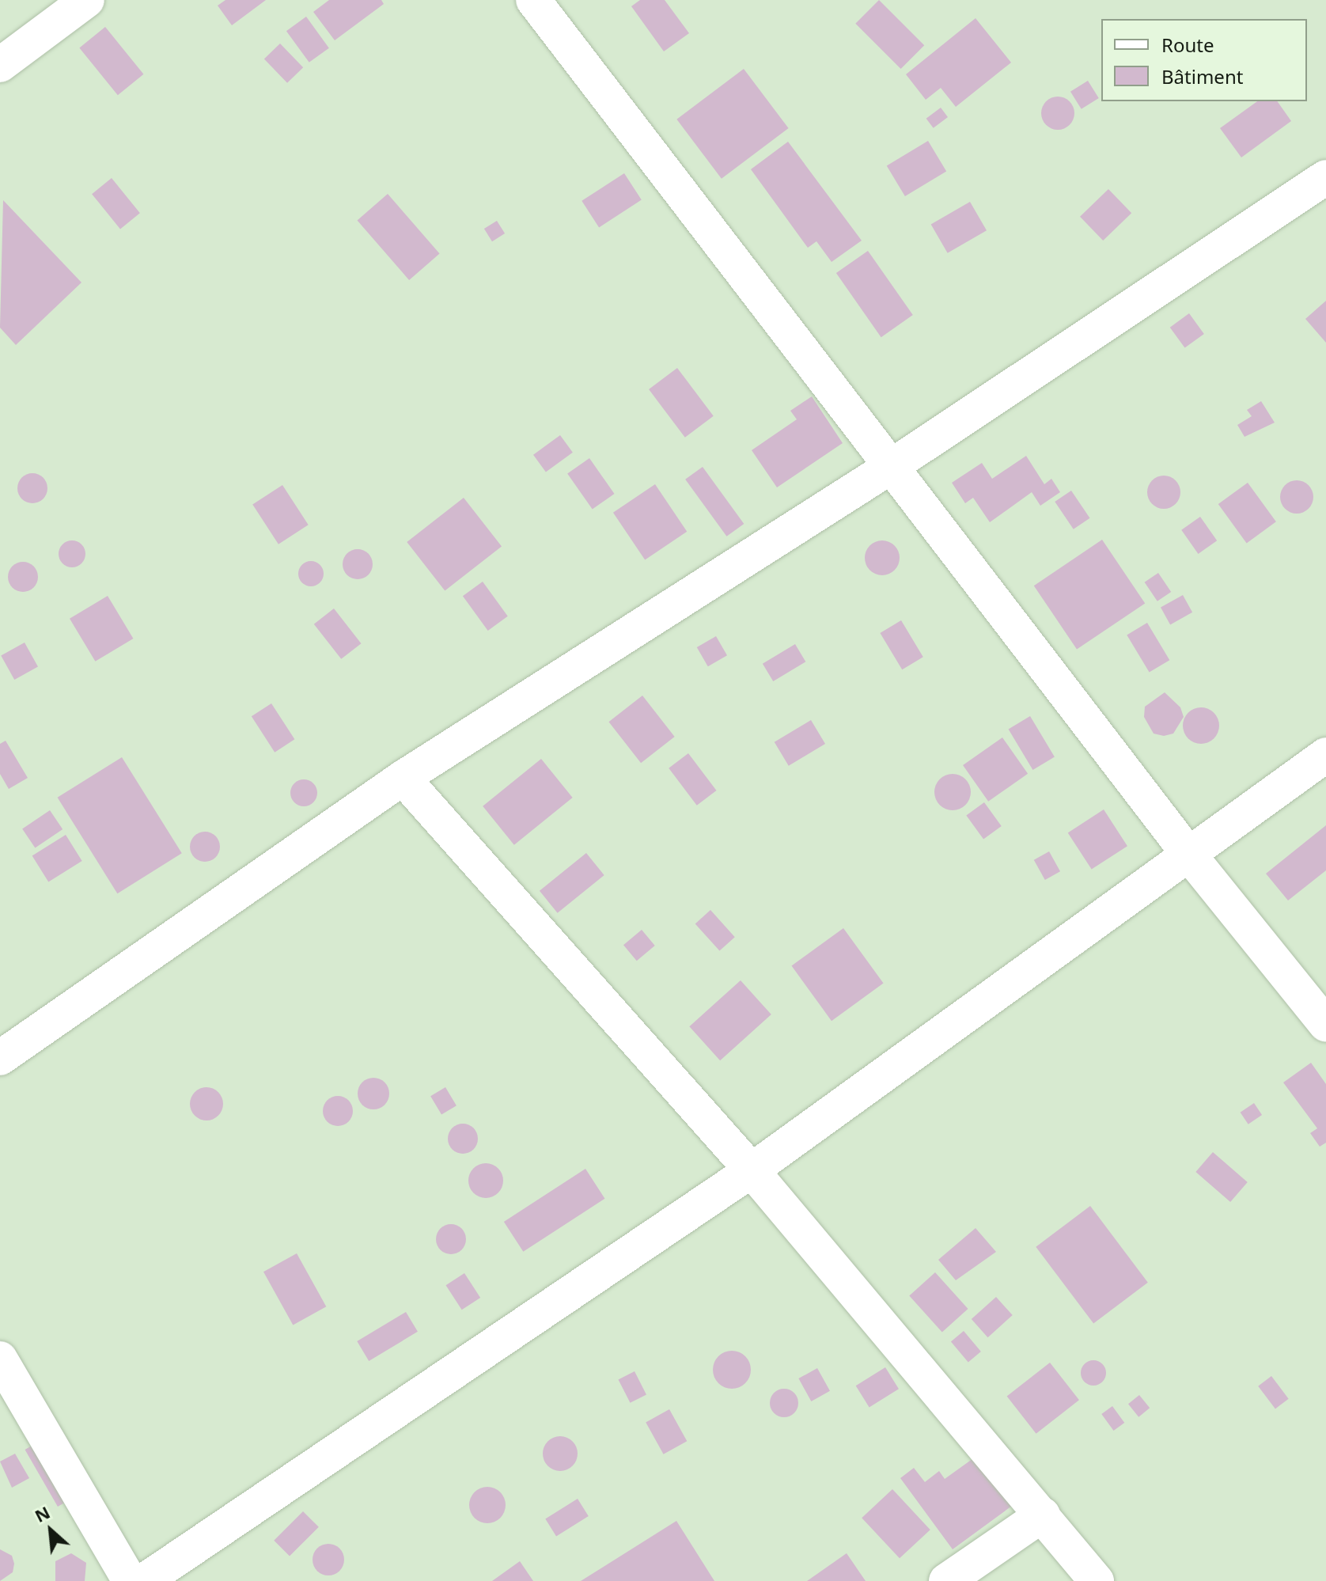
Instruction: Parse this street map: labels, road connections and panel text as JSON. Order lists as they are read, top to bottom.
{
  "legend": ["Route", "Bâtiment"],
  "north": "top left"
}
